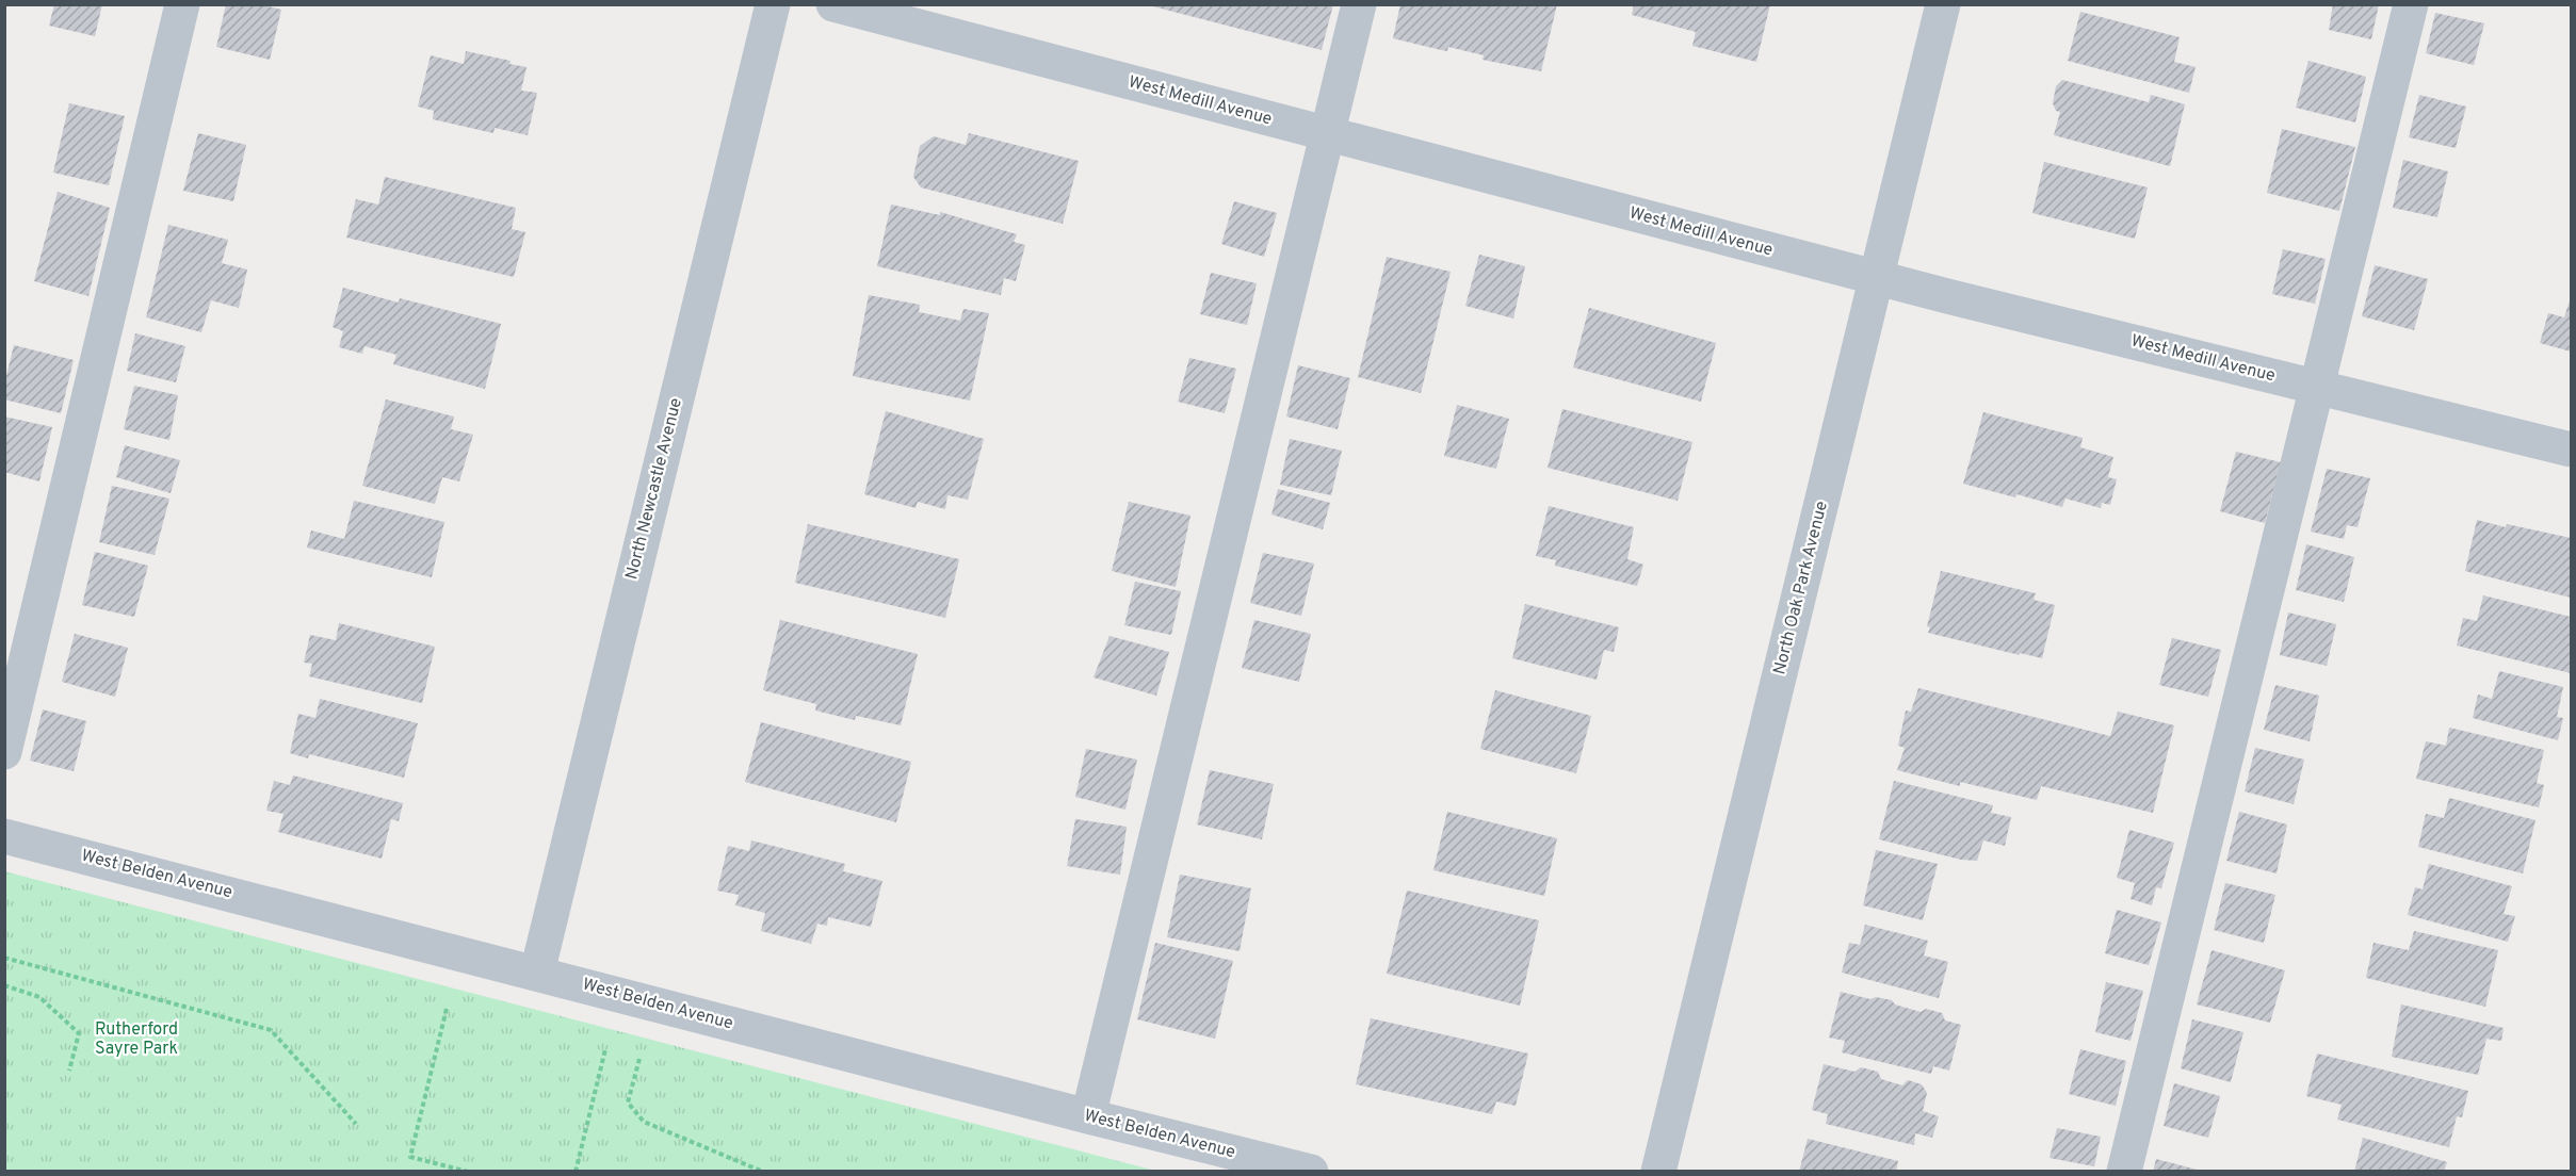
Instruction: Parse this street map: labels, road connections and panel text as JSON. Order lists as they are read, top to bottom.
{
  "streets": {
    "street": [
      "West Medill Avenue",
      "North Newcastle Avenue",
      "North Oak Park Avenue",
      "West Belden Avenue"
    ]
  },
  "crossings": [
    ["West Medill Avenue", "North Oak Park Avenue"],
    ["North Newcastle Avenue", "West Belden Avenue"]
  ],
  "parks": ["Rutherford Sayre Park"]
}
